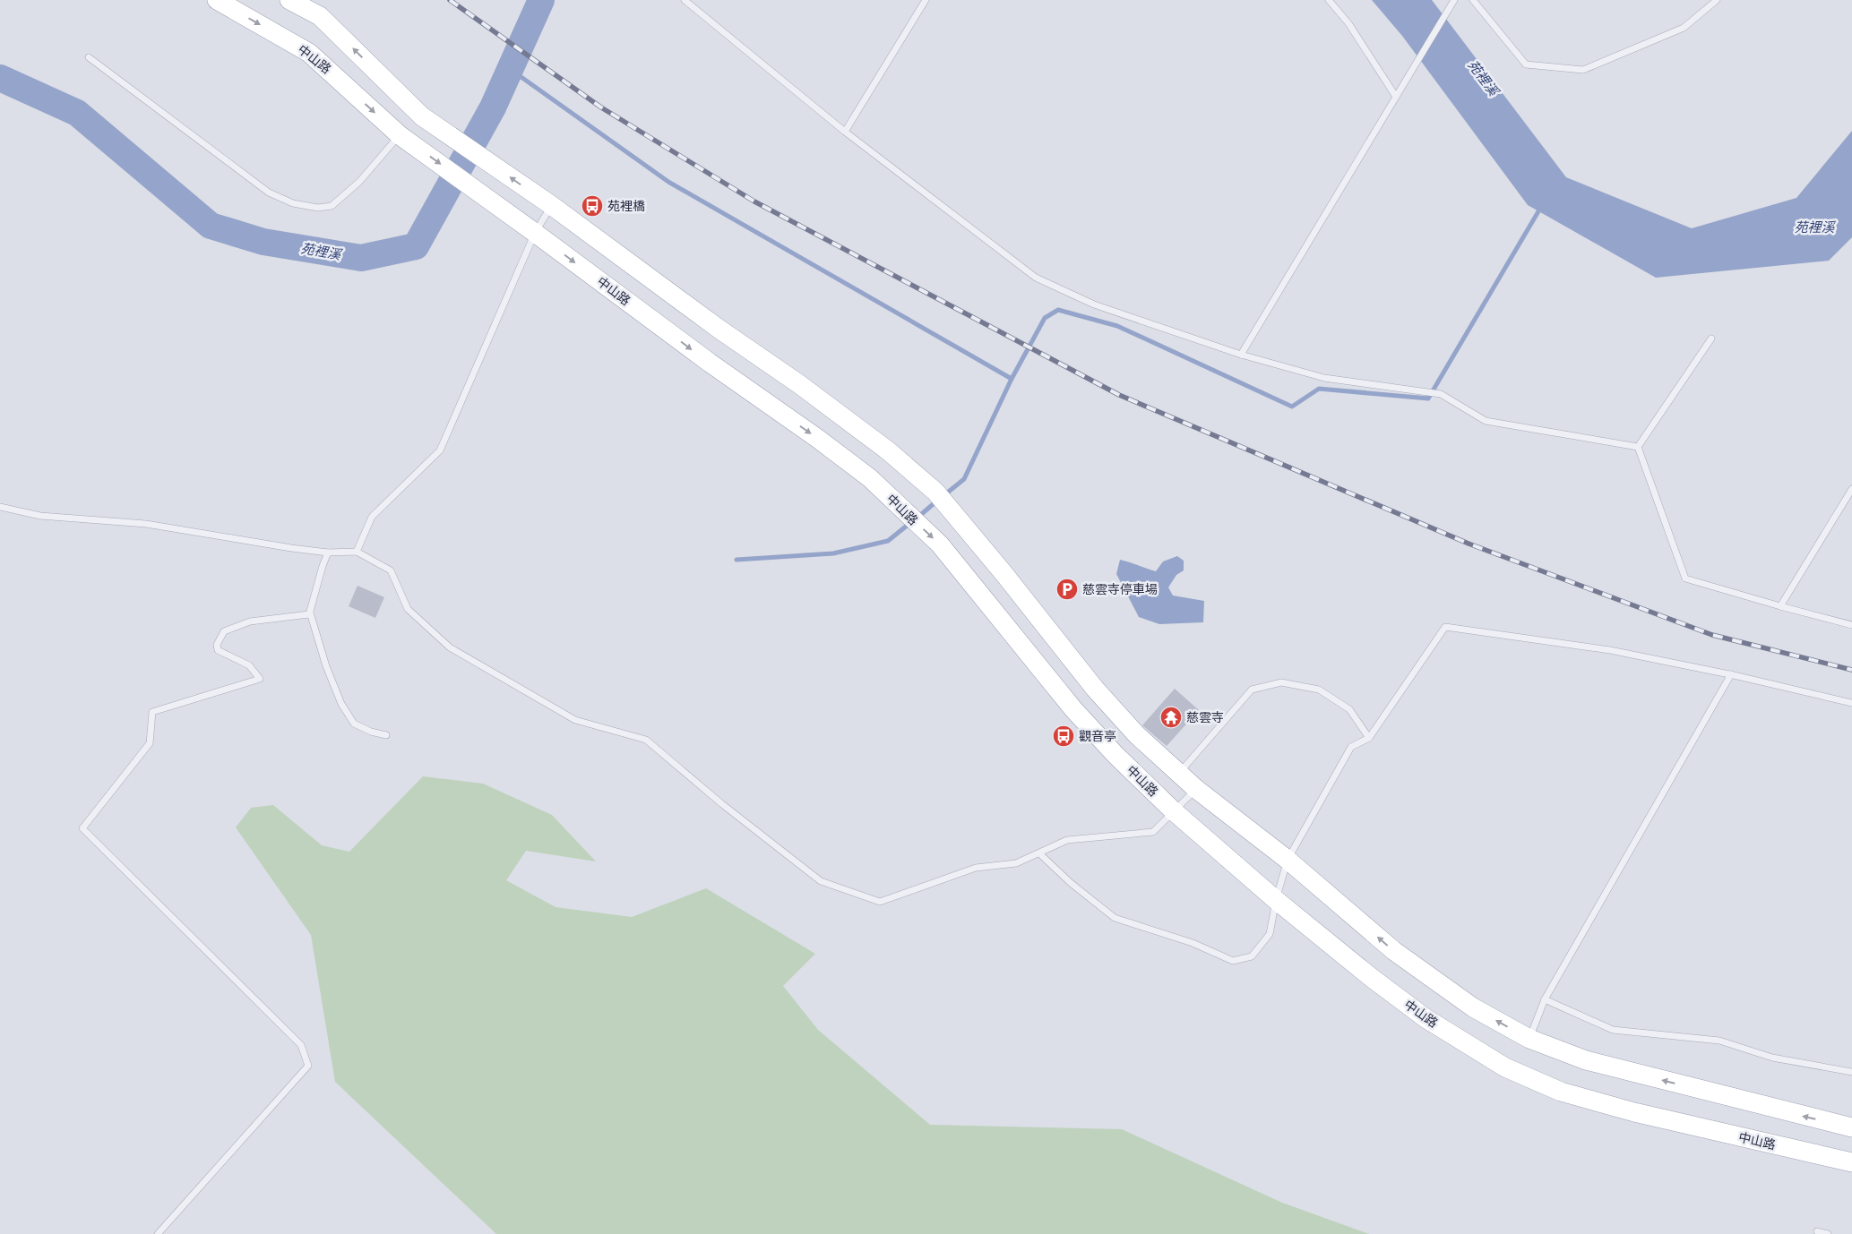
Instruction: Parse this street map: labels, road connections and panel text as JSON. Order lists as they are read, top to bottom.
{
  "streets": {
    "main road": ["中山路"]
  },
  "water": ["苑裡溪"],
  "places": {
    "bus stop": ["苑裡橋", "觀音亭"],
    "parking": ["慈雲寺停車場"],
    "temple": ["慈雲寺"]
  }
}
